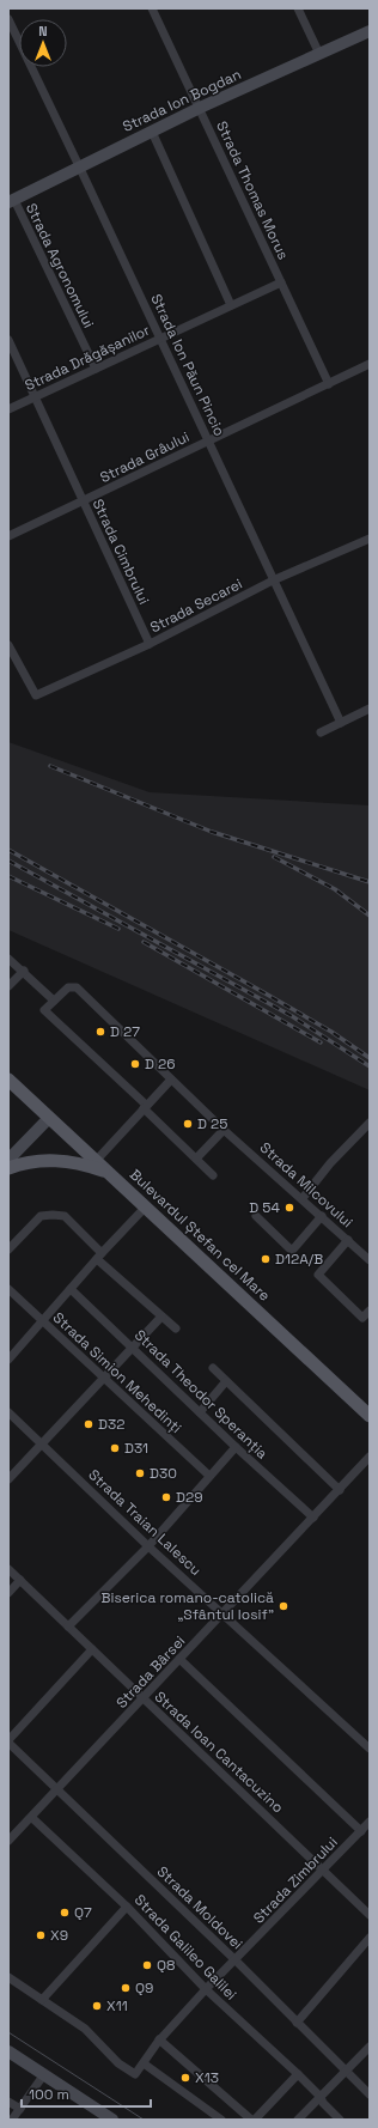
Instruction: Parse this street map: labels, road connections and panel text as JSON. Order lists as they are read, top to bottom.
{
  "streets": {
    "main road": ["Strada Ion Bogdan", "Bulevardul Ștefan cel Mare"],
    "street": [
      "Strada Thomas Morus",
      "Strada Agronomului",
      "Strada Drăgășanilor",
      "Strada Ion Păun Pincio",
      "Strada Grâului",
      "Strada Cimbrului",
      "Strada Secarei",
      "Strada Milcovului",
      "Strada Simion Mehedinți",
      "Strada Theodor Speranția",
      "Strada Traian Lalescu",
      "Strada Bârsei",
      "Strada Ioan Cantacuzino",
      "Strada Zimbrului",
      "Strada Moldovei",
      "Strada Galileo Galilei"
    ]
  },
  "crossings": [
    ["Strada Ion Bogdan", "Strada Thomas Morus"],
    ["Strada Ion Bogdan", "Strada Agronomului"],
    ["Strada Ion Bogdan", "Strada Ion Păun Pincio"],
    ["Strada Thomas Morus", "Strada Drăgășanilor"],
    ["Strada Thomas Morus", "Strada Grâului"],
    ["Strada Agronomului", "Strada Drăgășanilor"],
    ["Strada Drăgășanilor", "Strada Ion Păun Pincio"],
    ["Strada Drăgășanilor", "Strada Cimbrului"],
    ["Strada Ion Păun Pincio", "Strada Grâului"],
    ["Strada Ion Păun Pincio", "Strada Secarei"],
    ["Strada Grâului", "Strada Cimbrului"],
    ["Strada Cimbrului", "Strada Secarei"],
    ["Strada Theodor Speranția", "Strada Bârsei"],
    ["Strada Traian Lalescu", "Strada Bârsei"],
    ["Strada Bârsei", "Strada Ioan Cantacuzino"],
    ["Strada Bârsei", "Strada Moldovei"],
    ["Strada Bârsei", "Strada Galileo Galilei"],
    ["Strada Ioan Cantacuzino", "Strada Zimbrului"],
    ["Strada Zimbrului", "Strada Moldovei"],
    ["Strada Zimbrului", "Strada Galileo Galilei"]
  ],
  "places": [
    "D 27",
    "D 26",
    "D 25",
    "D 54",
    "D12A/B",
    "D32",
    "D31",
    "D30",
    "D29",
    "Biserica romano-catolică „Sfântul Iosif”",
    "Q7",
    "X9",
    "Q8",
    "Q9",
    "X11",
    "X13"
  ],
  "scale_bar": "100 m",
  "north": "top"
}
